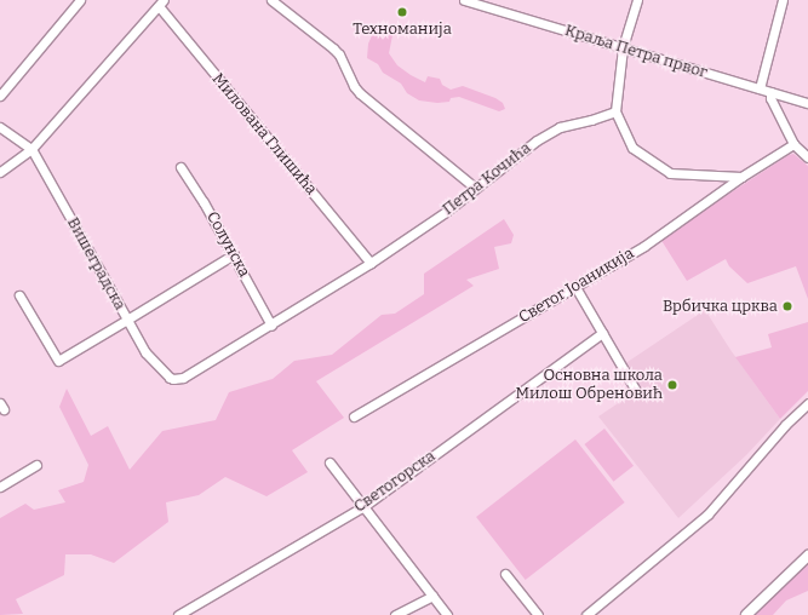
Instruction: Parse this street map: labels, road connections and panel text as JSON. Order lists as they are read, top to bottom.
{
  "streets": {
    "street": [
      "Краља Петра првог",
      "Милована Глишића",
      "Петра Кочића",
      "Солунска",
      "Вишеградска",
      "Светог Јоаникија",
      "Светогорска"
    ]
  },
  "crossings": [
    ["Милована Глишића", "Петра Кочића"],
    ["Петра Кочића", "Солунска"],
    ["Петра Кочића", "Вишеградска"]
  ],
  "places": ["Техноманија", "Врбичка црква", "Основна школа Милош Обреновић"]
}
